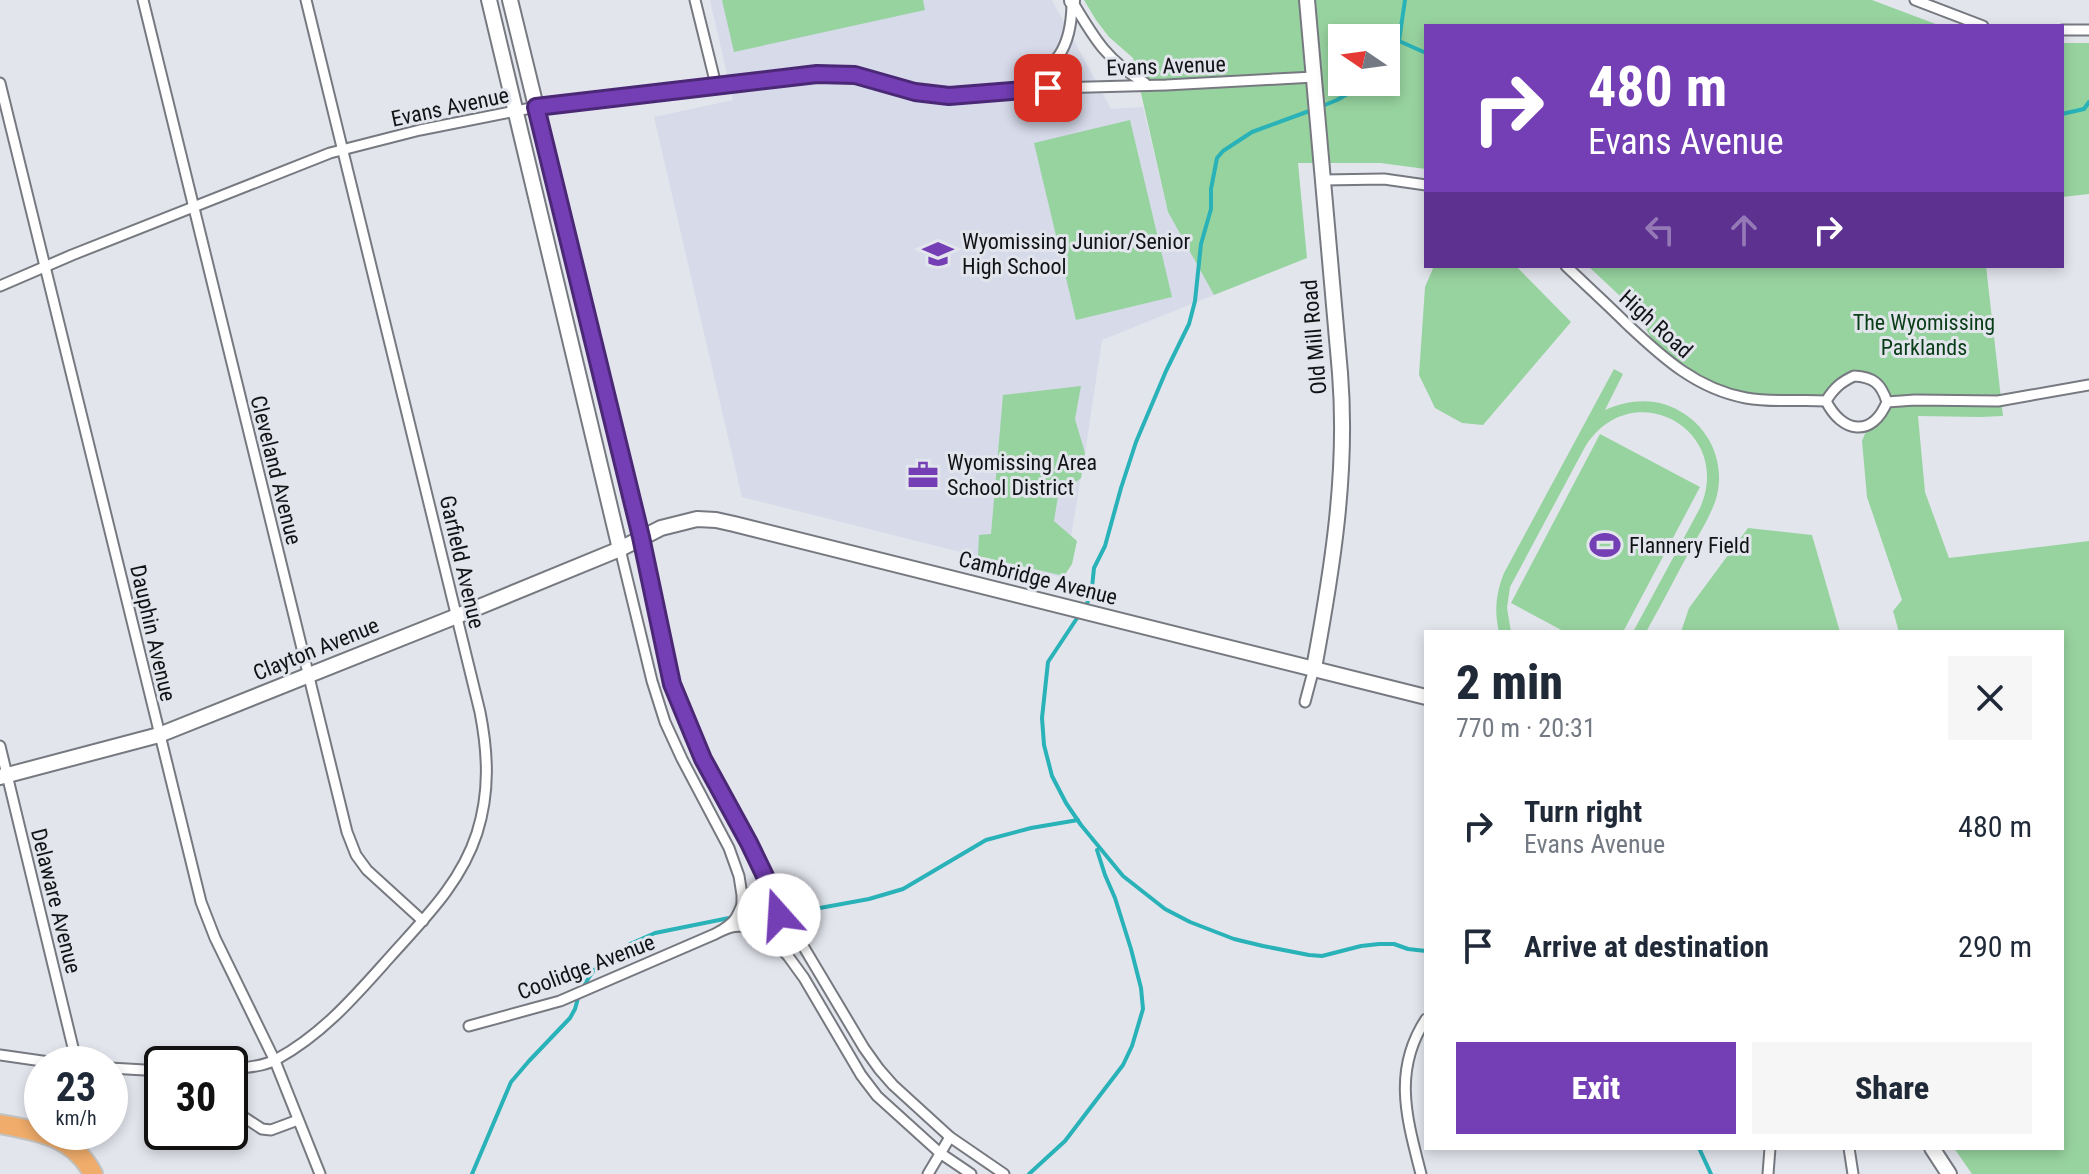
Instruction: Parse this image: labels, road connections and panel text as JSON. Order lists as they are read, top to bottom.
{
  "streets": {
    "street": [
      "Evans Avenue",
      "High Road",
      "Old Mill Road",
      "Cleveland Avenue",
      "Garfield Avenue",
      "Cambridge Avenue",
      "Dauphin Avenue",
      "Clayton Avenue",
      "Delaware Avenue",
      "Coolidge Avenue"
    ]
  },
  "crossings": [
    ["Evans Avenue", "Old Mill Road"],
    ["Evans Avenue", "Cleveland Avenue"],
    ["Evans Avenue", "Garfield Avenue"],
    ["Evans Avenue", "Dauphin Avenue"],
    ["Old Mill Road", "Cambridge Avenue"],
    ["Cleveland Avenue", "Garfield Avenue"],
    ["Cleveland Avenue", "Clayton Avenue"],
    ["Garfield Avenue", "Dauphin Avenue"],
    ["Garfield Avenue", "Clayton Avenue"],
    ["Cambridge Avenue", "Clayton Avenue"],
    ["Dauphin Avenue", "Clayton Avenue"],
    ["Clayton Avenue", "Delaware Avenue"]
  ],
  "parks": ["The Wyomissing Parklands"],
  "places": {
    "school or university": ["Wyomissing Junior/Senior High School"],
    "office": ["Wyomissing Area School District"],
    "sports": ["Flannery Field"]
  },
  "north": "left",
  "page": {
    "turn": ["480 m", "Evans Avenue"],
    "heading": ["2 min", "770 m · 20:31"],
    "list": [
      {
        "name": "Turn right",
        "note": "Evans Avenue",
        "value": "480 m"
      },
      {
        "name": "Arrive at destination",
        "value": "290 m"
      }
    ],
    "buttons": ["Exit", "Share"],
    "speed": "23 km/h",
    "limit": "30"
  }
}
